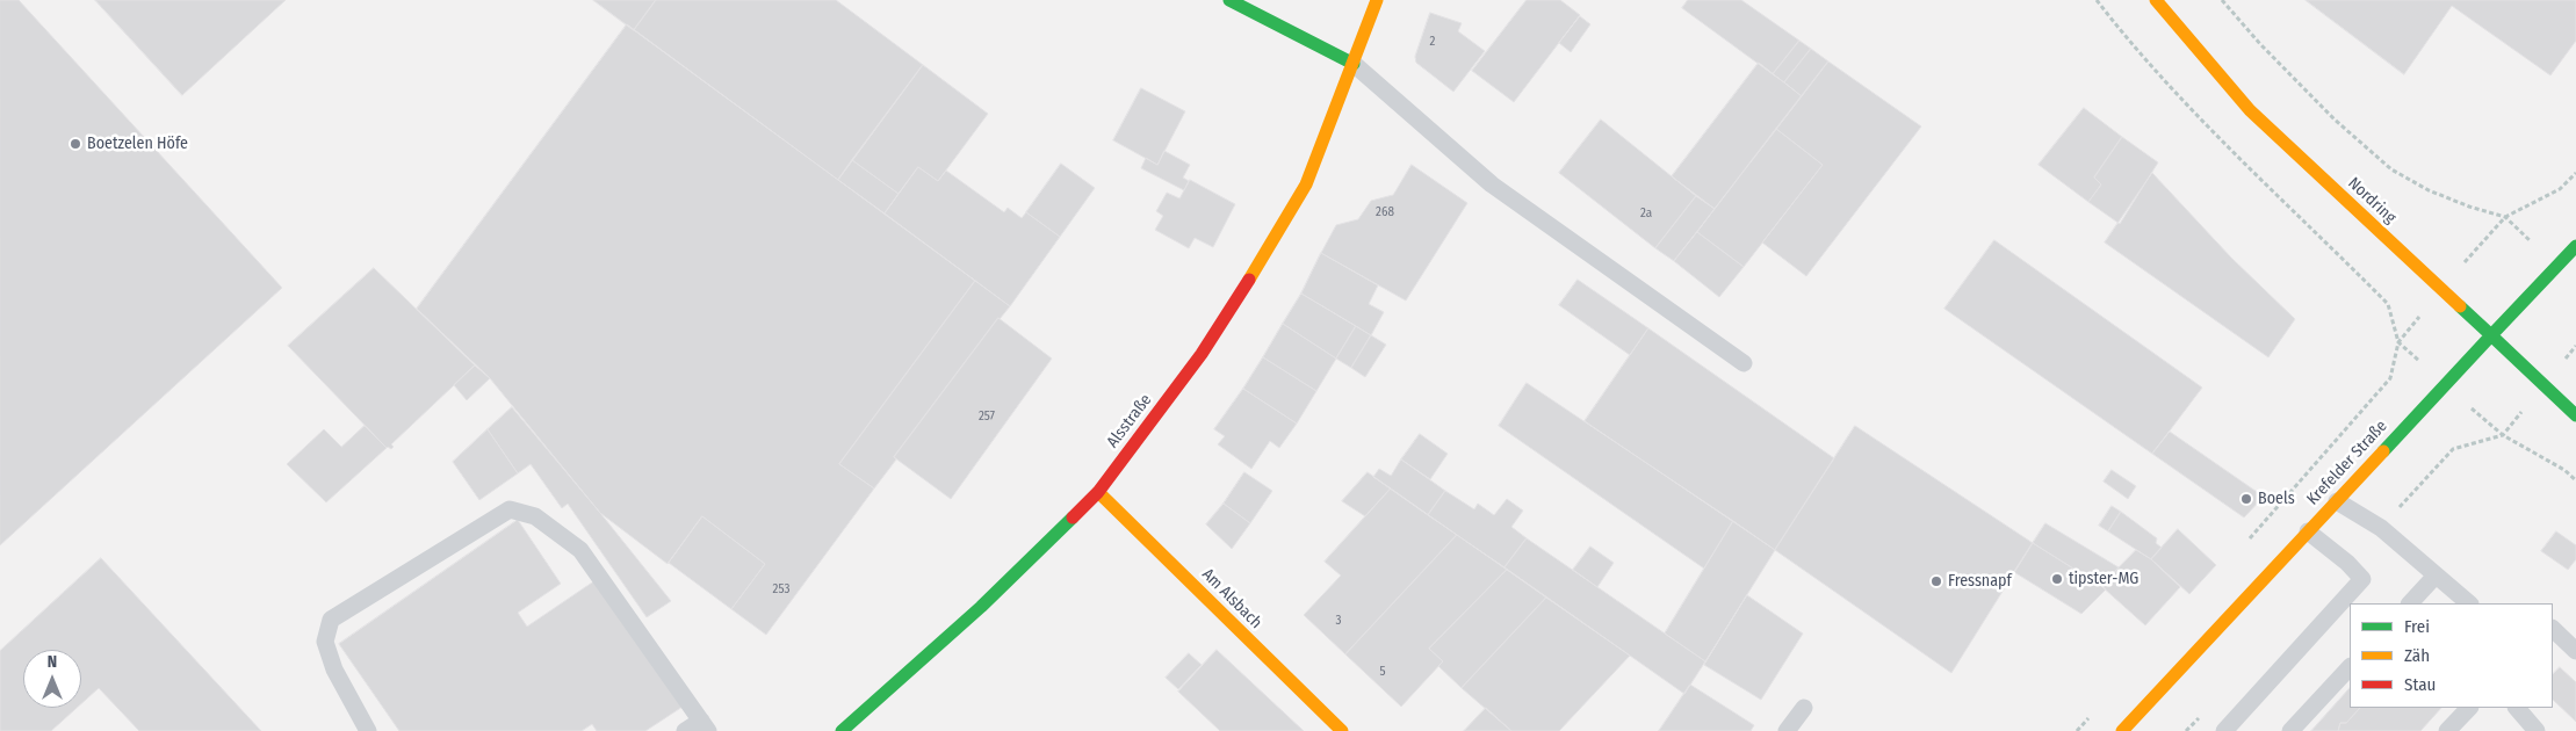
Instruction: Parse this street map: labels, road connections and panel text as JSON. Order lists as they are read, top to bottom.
{
  "streets": {
    "street": [
      "Nordring",
      "Alsstraße",
      "Krefelder Straße",
      "Am Alsbach"
    ]
  },
  "crossings": [
    ["Nordring", "Krefelder Straße"],
    ["Alsstraße", "Am Alsbach"]
  ],
  "places": [
    "Boetzelen Höfe",
    "Boels",
    "tipster-MG",
    "Fressnapf"
  ],
  "house_numbers": [
    "2",
    "268",
    "2a",
    "257",
    "253",
    "3",
    "5"
  ],
  "legend": ["Frei", "Zäh", "Stau"],
  "north": "top"
}
